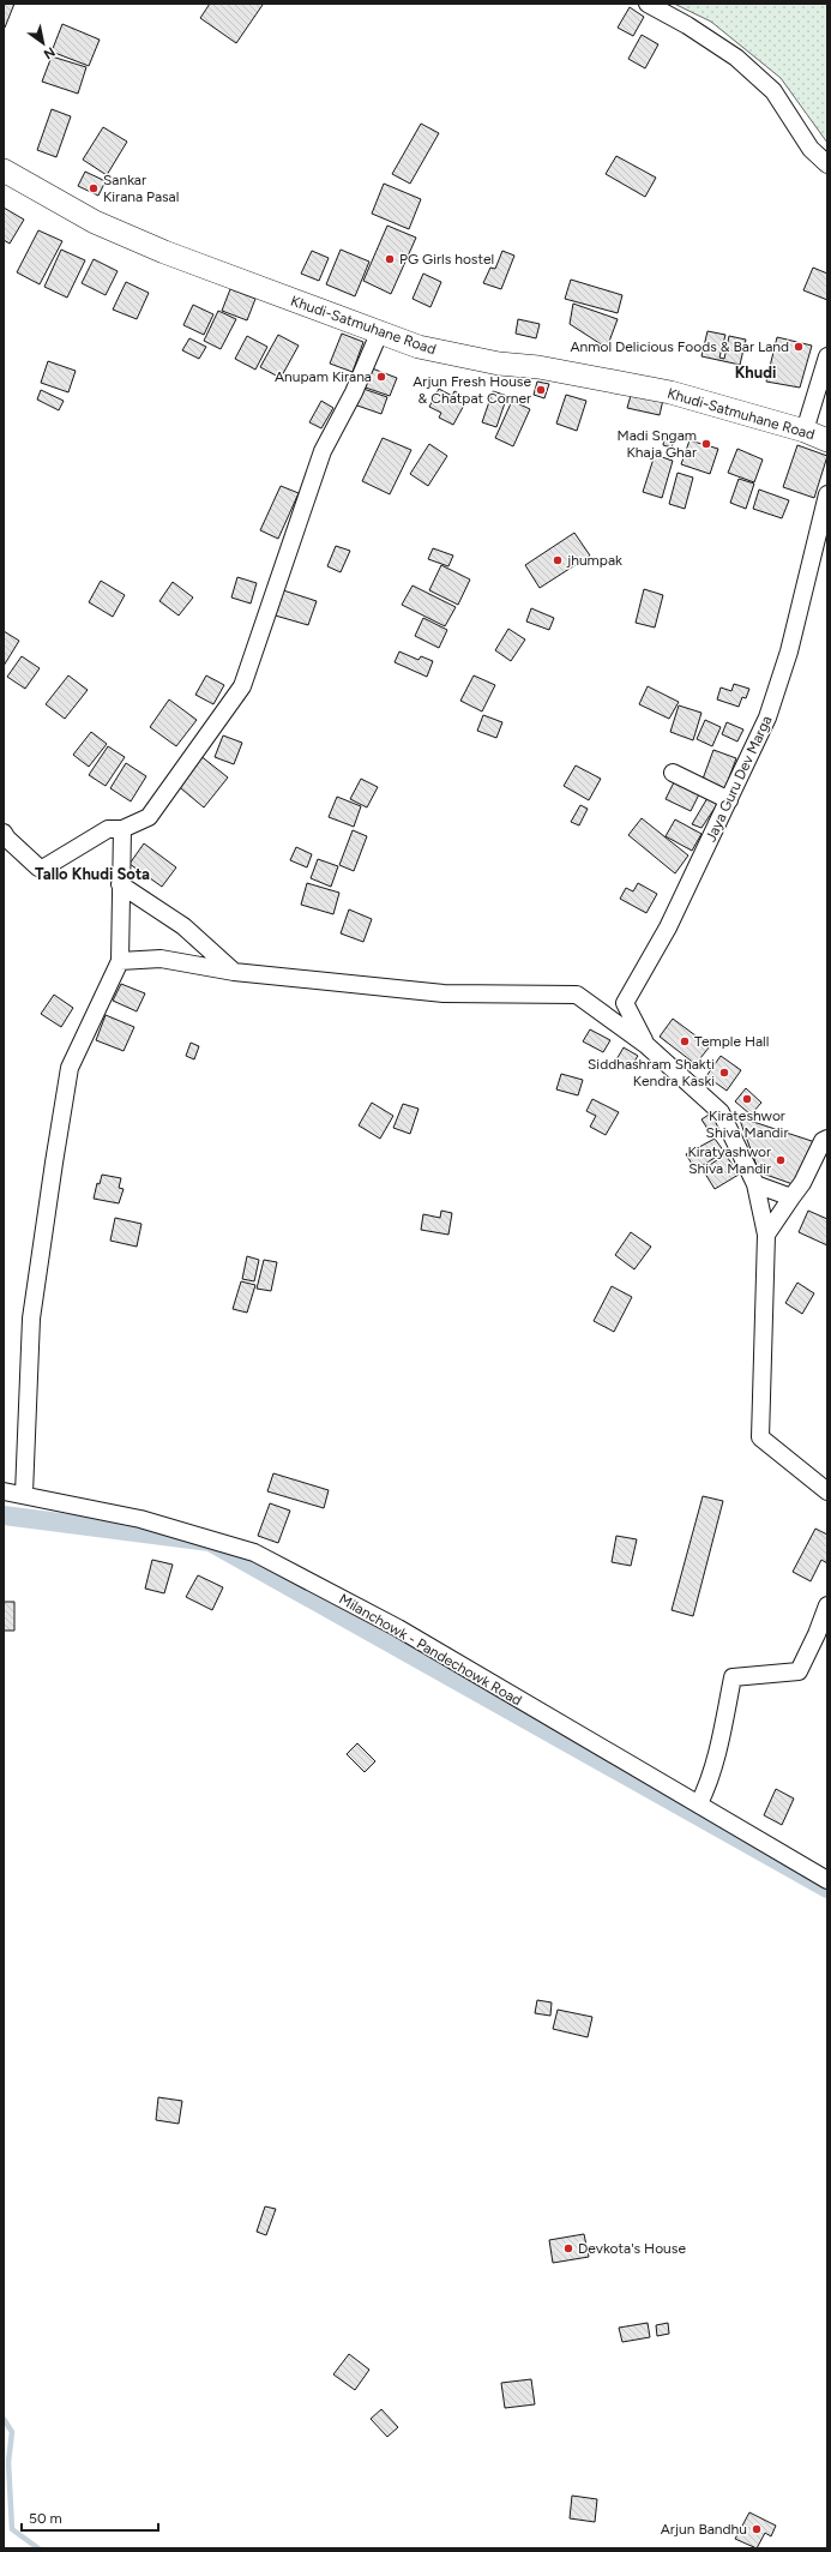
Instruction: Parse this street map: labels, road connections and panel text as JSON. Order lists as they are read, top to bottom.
{
  "streets": {
    "main road": ["Khudi-Satmuhane Road"],
    "street": ["Jaya Guru Dev Marga", "Milanchowk - Pandechowk Road"]
  },
  "districts": ["Khudi", "Tallo Khudi Sota"],
  "places": [
    "Sankar Kirana Pasal",
    "PG Girls hostel",
    "Anmol Delicious Foods & Bar Land",
    "Anupam Kirana",
    "Arjun Fresh House & Chatpat Corner",
    "Madi Sngam Khaja Ghar",
    "jhumpak",
    "Temple Hall",
    "Siddhashram Shakti Kendra Kaski",
    "Kirateshwor Shiva Mandir",
    "Kiratyashwor Shiva Mandir",
    "Devkota's House",
    "Arjun Bandhu"
  ],
  "scale_bar": "50 m",
  "north": "bottom right"
}
